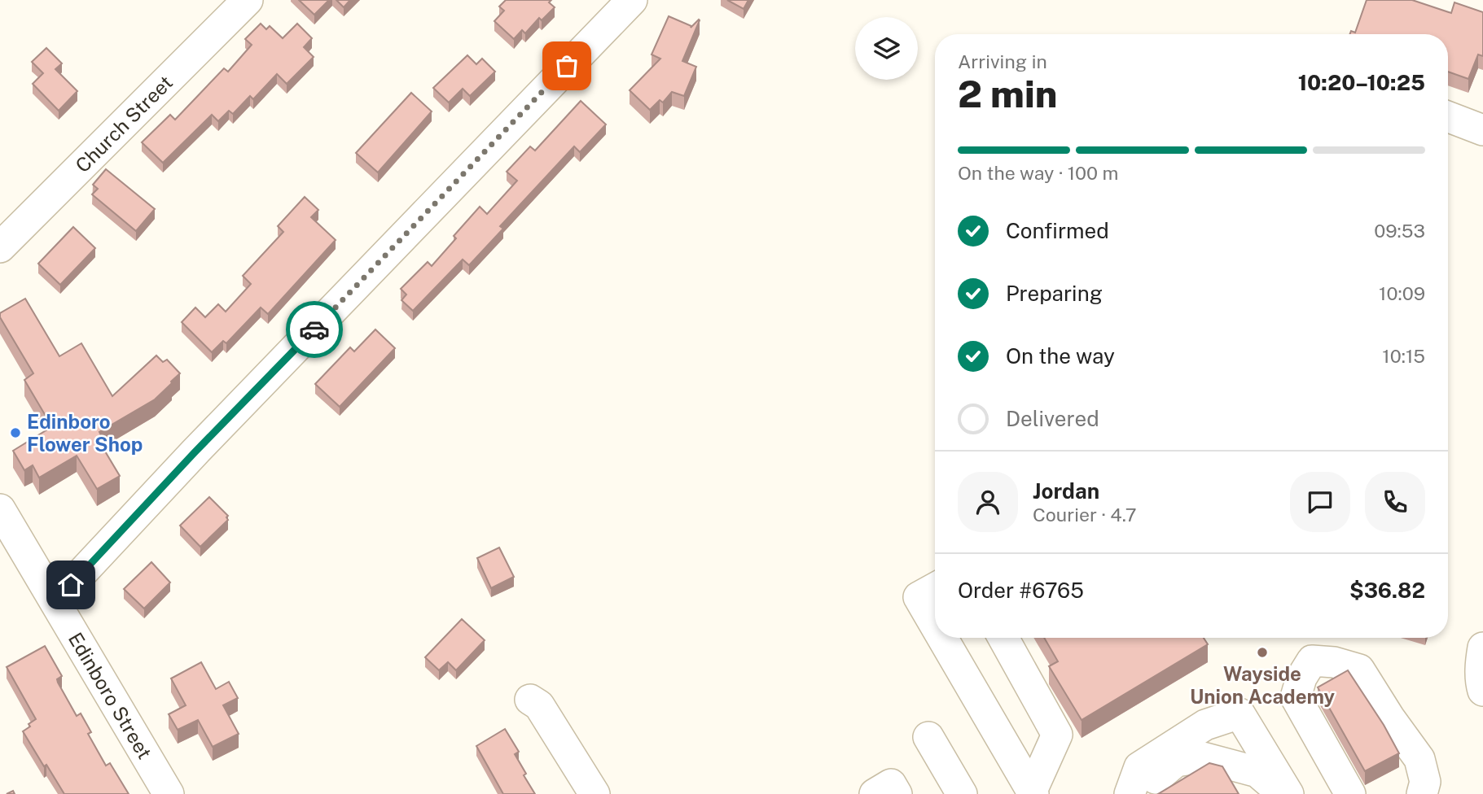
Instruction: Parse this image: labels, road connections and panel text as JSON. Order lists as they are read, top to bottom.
{
  "streets": {
    "street": ["Church Street", "Edinboro Street"]
  },
  "places": ["Edinboro Flower Shop", "Wayside Union Academy"],
  "page": {
    "heading": ["2 min", "Arriving in", "10:20–10:25"],
    "panel": [
      "Jordan",
      "Courier · 4.7",
      "Order #6765",
      "$36.82"
    ],
    "bar": "On the way · 100 m",
    "list": [
      ["Confirmed", "09:53"],
      ["Preparing", "10:09"],
      ["On the way", "10:15"],
      "Delivered"
    ]
  }
}
